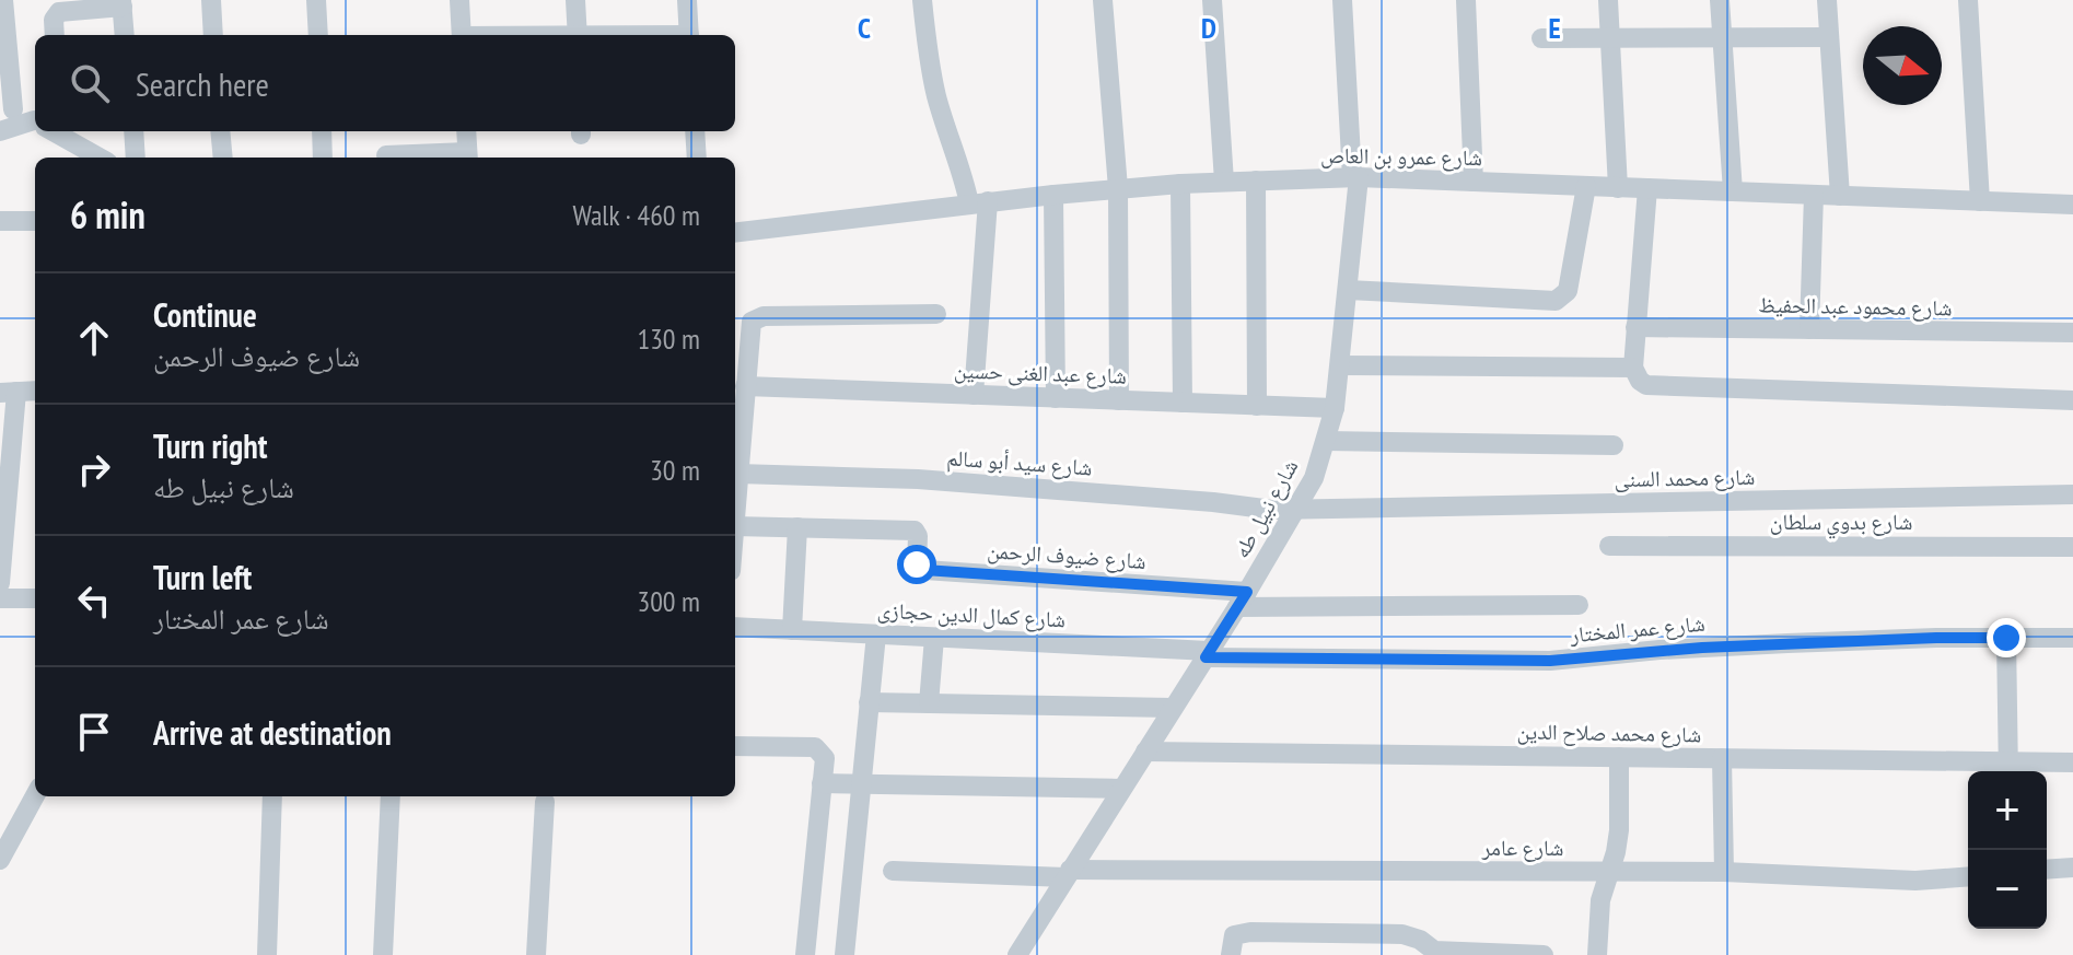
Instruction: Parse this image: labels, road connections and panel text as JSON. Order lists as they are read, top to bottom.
{
  "streets": {
    "street": [
      "شارع عمرو بن العاص",
      "شارع محمود عبد الحفيظ",
      "شارع عبد الغنى حسين",
      "شارع سيد أبو سالم",
      "شارع محمد السنى",
      "شارع نبيل طه",
      "شارع بدوي سلطان",
      "شارع ضيوف الرحمن",
      "شارع كمال الدين حجازى",
      "شارع عمر المختار",
      "شارع محمد صلاح الدين",
      "شارع عامر"
    ]
  },
  "crossings": [
    ["شارع عمرو بن العاص", "شارع نبيل طه"],
    ["شارع عبد الغنى حسين", "شارع نبيل طه"],
    ["شارع سيد أبو سالم", "شارع محمد السنى"],
    ["شارع سيد أبو سالم", "شارع نبيل طه"],
    ["شارع محمد السنى", "شارع نبيل طه"],
    ["شارع نبيل طه", "شارع ضيوف الرحمن"],
    ["شارع نبيل طه", "شارع كمال الدين حجازى"],
    ["شارع نبيل طه", "شارع عمر المختار"],
    ["شارع نبيل طه", "شارع محمد صلاح الدين"],
    ["شارع نبيل طه", "شارع عامر"],
    ["شارع كمال الدين حجازى", "شارع عمر المختار"]
  ],
  "north": "right",
  "page": {
    "search": "Search here",
    "heading": ["6 min", "Walk · 460 m"],
    "list": [
      ["Continue", "شارع ضيوف الرحمن", "130 m"],
      ["Turn right", "شارع نبيل طه", "30 m"],
      ["Turn left", "شارع عمر المختار", "300 m"],
      "Arrive at destination"
    ],
    "map_buttons": ["+", "−"]
  },
  "grid": {
    "columns": ["C", "D", "E"]
  }
}
